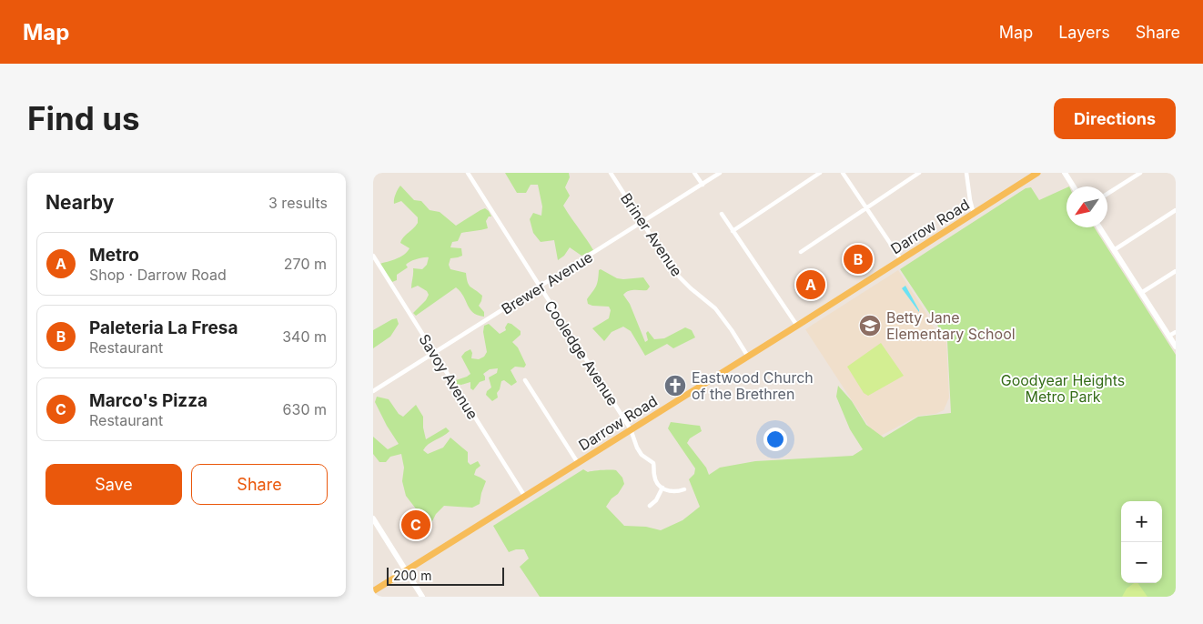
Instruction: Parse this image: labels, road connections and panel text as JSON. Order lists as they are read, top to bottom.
{
  "streets": {
    "main road": ["Darrow Road"],
    "street": [
      "Briner Avenue",
      "Brewer Avenue",
      "Cooledge Avenue",
      "Savoy Avenue"
    ]
  },
  "crossings": [
    ["Darrow Road", "Briner Avenue"],
    ["Darrow Road", "Cooledge Avenue"],
    ["Darrow Road", "Savoy Avenue"],
    ["Briner Avenue", "Brewer Avenue"],
    ["Brewer Avenue", "Cooledge Avenue"],
    ["Brewer Avenue", "Savoy Avenue"]
  ],
  "parks": ["Goodyear Heights Metro Park"],
  "places": {
    "school or university": ["Betty Jane Elementary School"],
    "church": ["Eastwood Church of the Brethren"]
  },
  "scale_bar": "200 m",
  "north": "bottom left",
  "page": {
    "header": "Map",
    "nav": ["Map", "Layers", "Share"],
    "buttons": [
      "Directions",
      ["Save", "Share"]
    ],
    "title": "Find us",
    "heading": ["Nearby", "3 results"],
    "list": [
      {
        "mark": "A",
        "name": "Metro",
        "note": "Shop · Darrow Road",
        "value": "270 m"
      },
      {
        "mark": "B",
        "name": "Paleteria La Fresa",
        "note": "Restaurant",
        "value": "340 m"
      },
      {
        "mark": "C",
        "name": "Marco's Pizza",
        "note": "Restaurant",
        "value": "630 m"
      }
    ],
    "pins": ["B", "A", "C"],
    "map_buttons": ["+", "−"],
    "scale": "200 m"
  }
}
